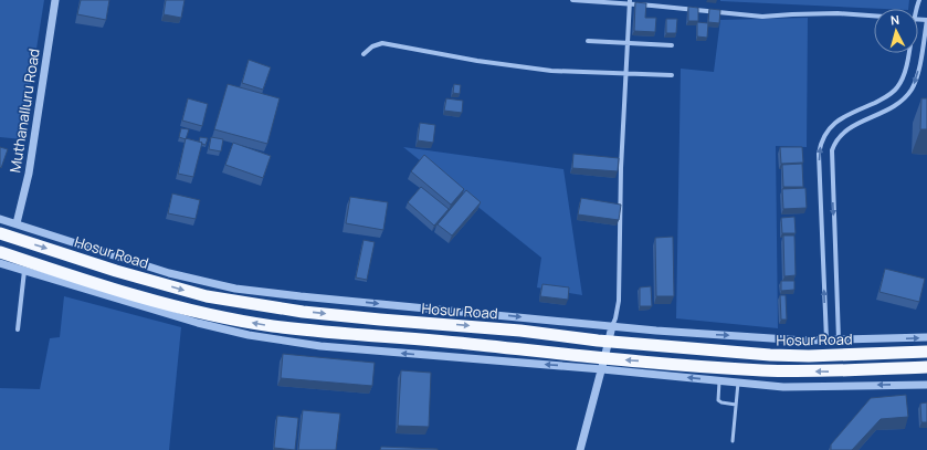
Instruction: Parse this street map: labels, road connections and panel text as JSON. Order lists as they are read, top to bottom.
{
  "streets": {
    "highway": ["Hosur Road"],
    "street": ["Muthanalluru Road"]
  },
  "north": "top"
}
